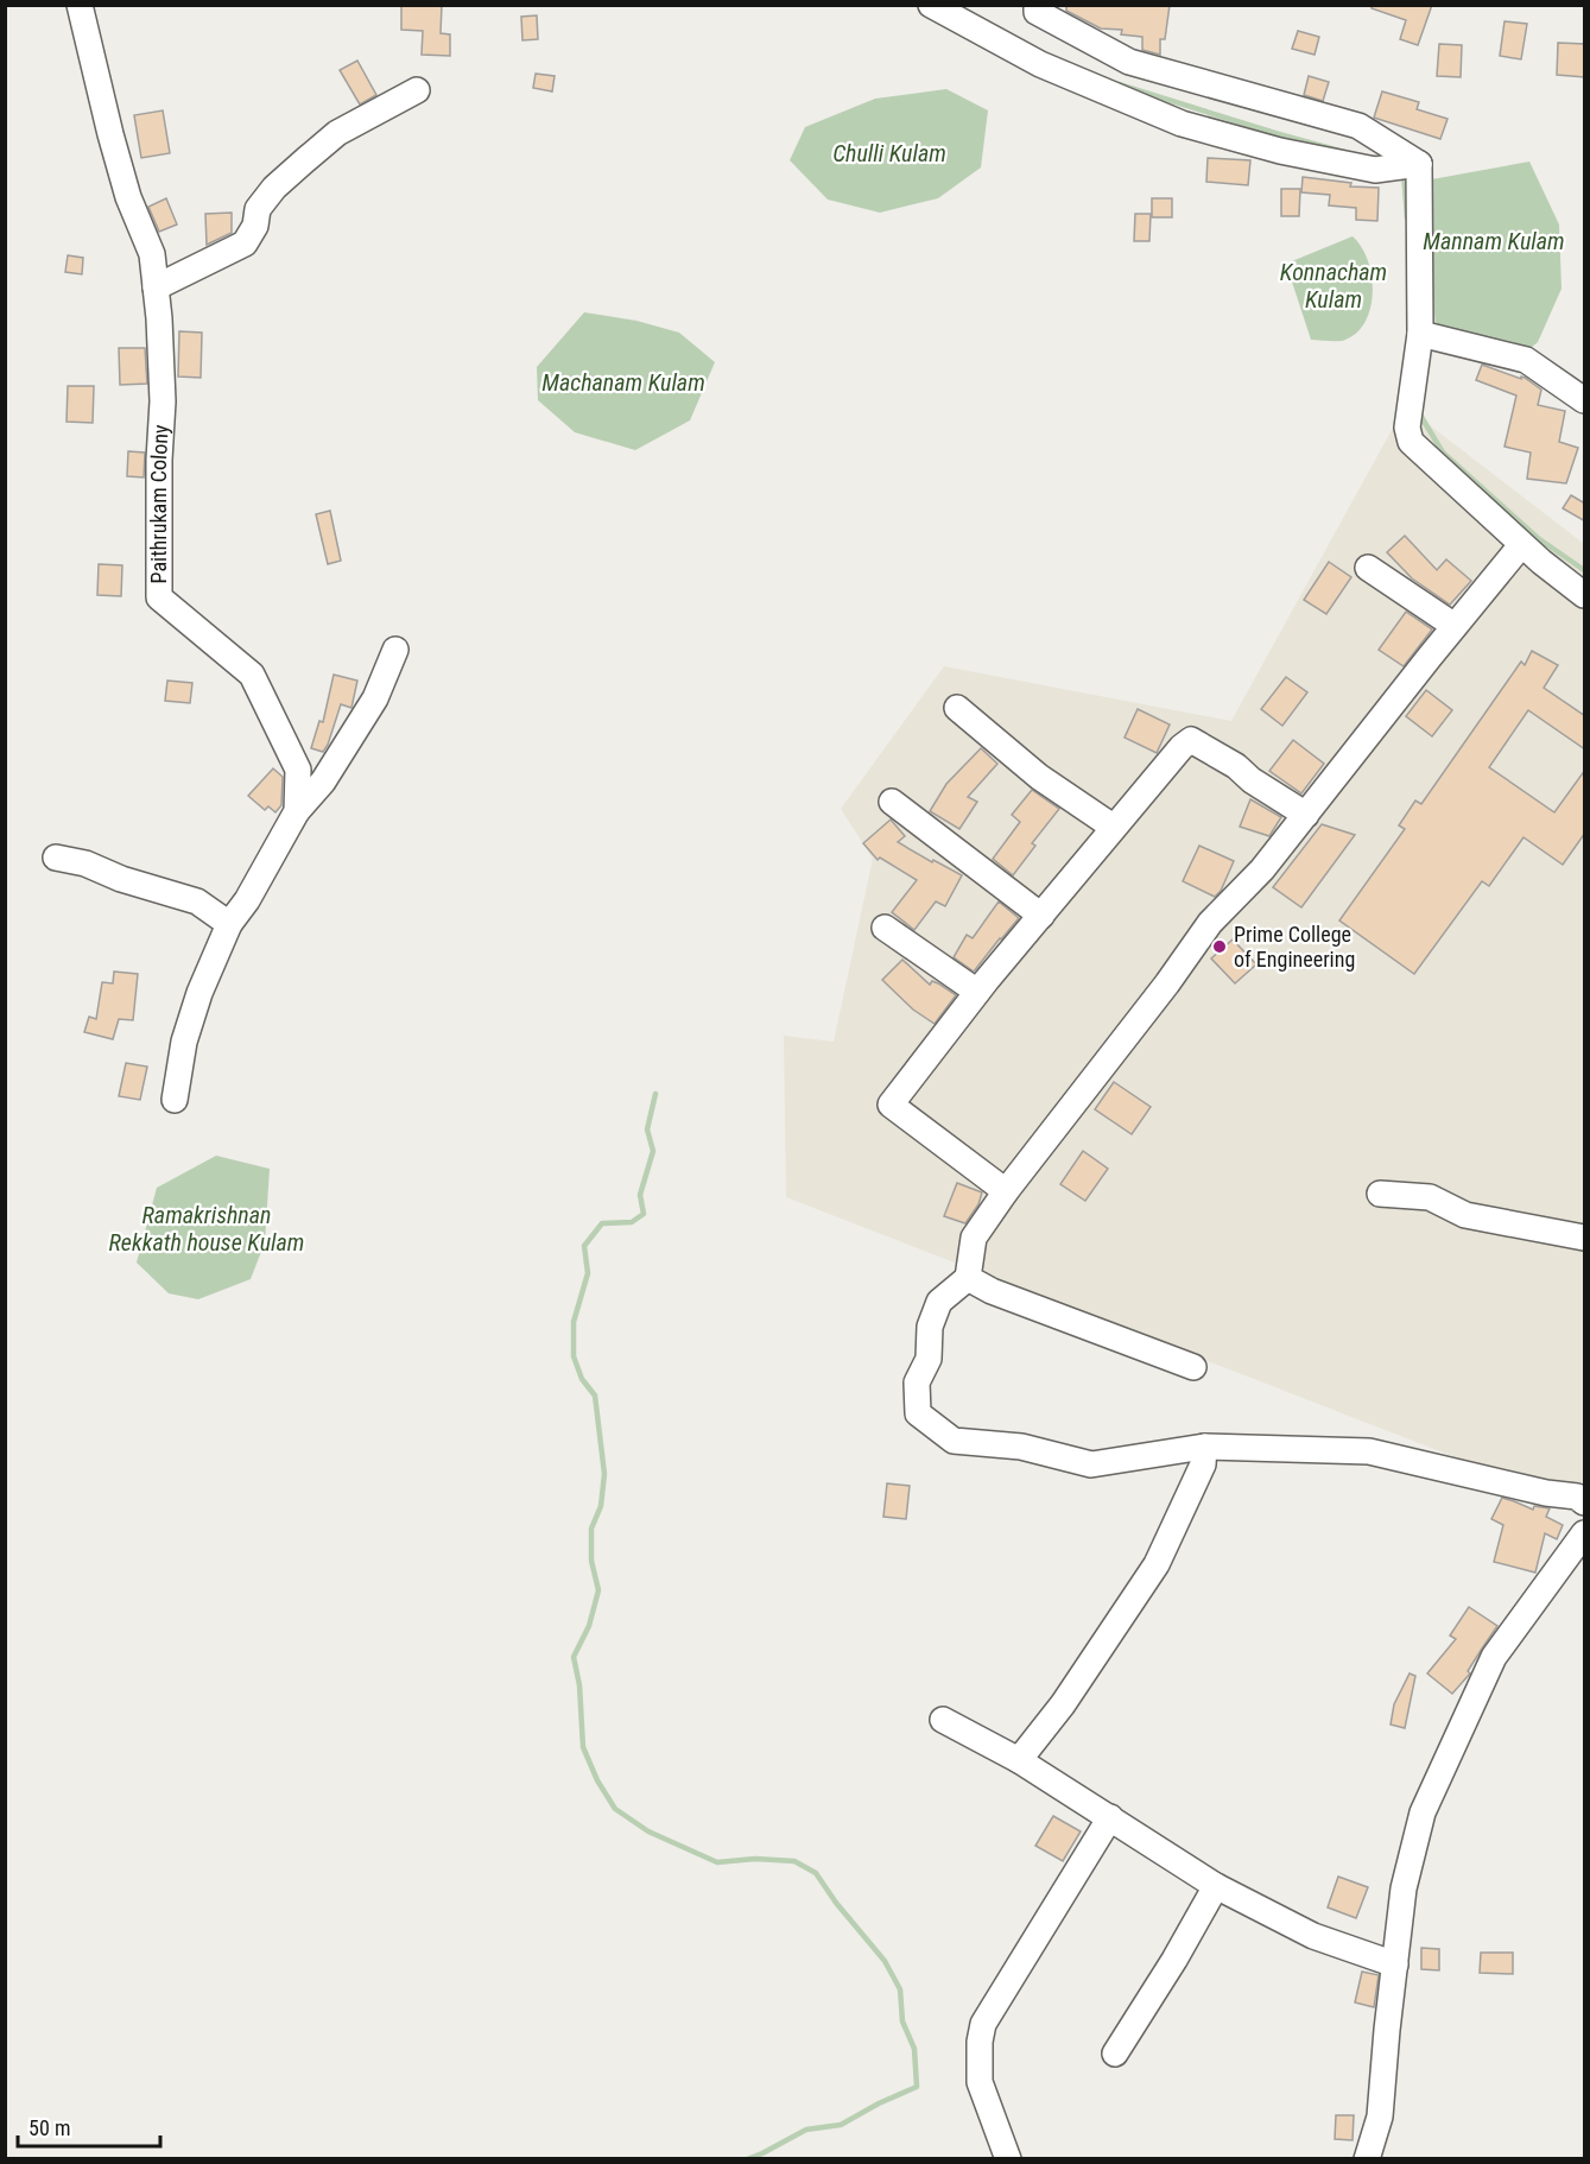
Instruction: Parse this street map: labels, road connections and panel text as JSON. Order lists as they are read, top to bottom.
{
  "streets": {
    "street": ["Paithrukam Colony"]
  },
  "water": [
    "Chulli Kulam",
    "Mannam Kulam",
    "Konnacham Kulam",
    "Machanam Kulam",
    "Ramakrishnan Rekkath house Kulam"
  ],
  "places": ["Prime College of Engineering"],
  "scale_bar": "50 m"
}
